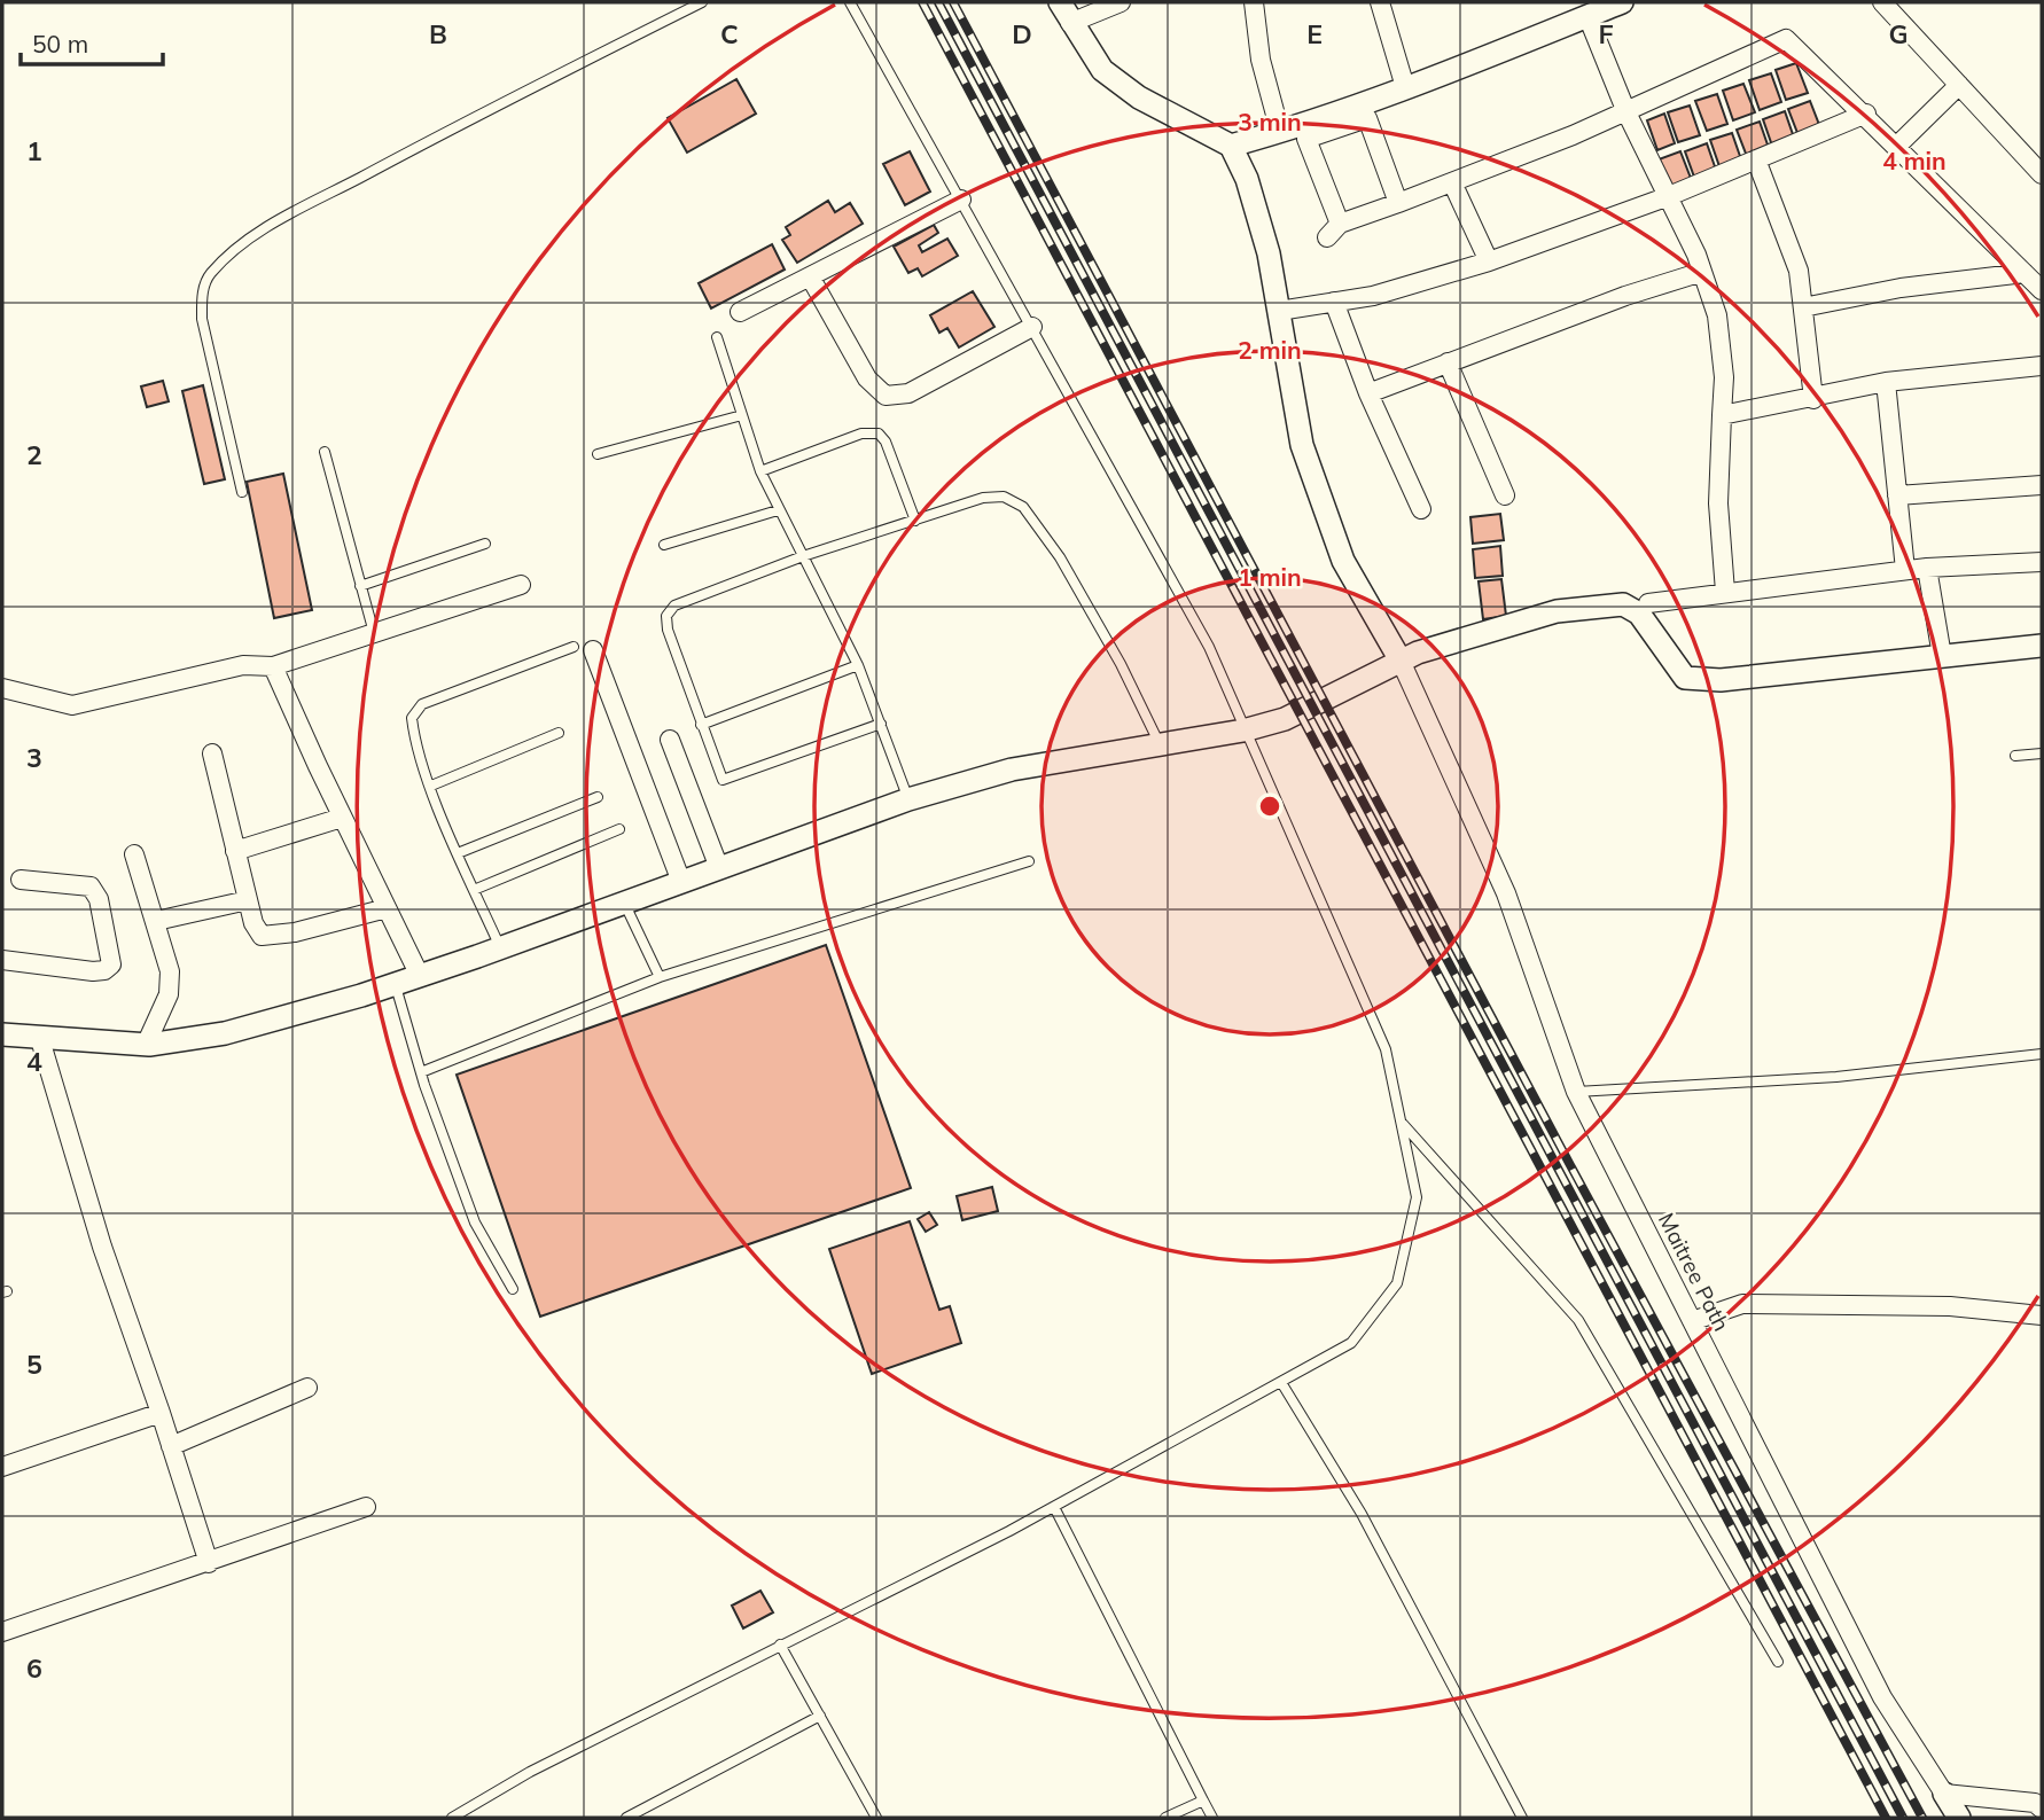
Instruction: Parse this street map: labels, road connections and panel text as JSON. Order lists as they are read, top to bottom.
{
  "streets": {
    "street": ["Maitree Path"]
  },
  "scale_bar": "50 m",
  "grid": {
    "columns": [
      "B",
      "C",
      "D",
      "E",
      "F",
      "G"
    ],
    "rows": [
      "1",
      "2",
      "3",
      "4",
      "5",
      "6"
    ]
  },
  "rings": [
    "3 min",
    "4 min",
    "2 min",
    "1 min"
  ]
}
